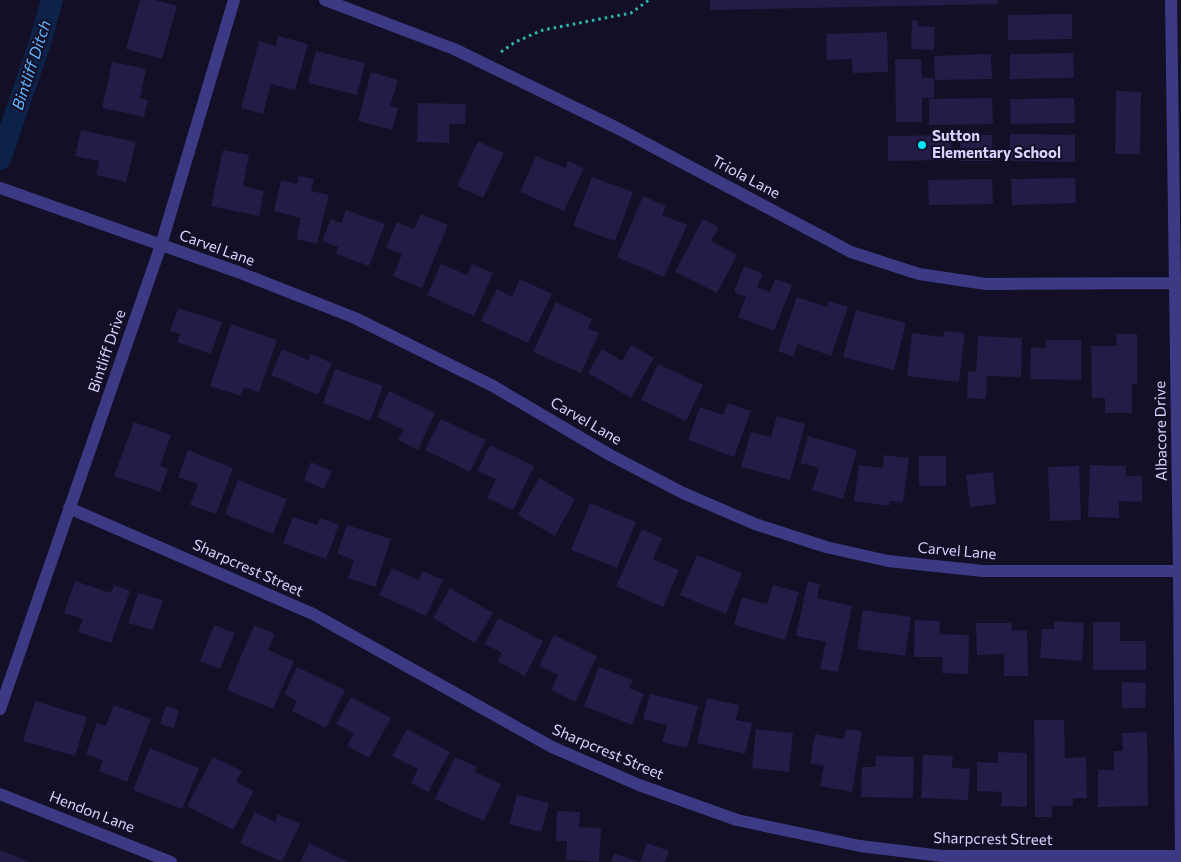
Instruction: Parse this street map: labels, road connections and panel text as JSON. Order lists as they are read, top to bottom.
{
  "streets": {
    "street": [
      "Triola Lane",
      "Carvel Lane",
      "Bintliff Drive",
      "Albacore Drive",
      "Sharpcrest Street",
      "Hendon Lane"
    ]
  },
  "crossings": [
    ["Triola Lane", "Albacore Drive"],
    ["Carvel Lane", "Bintliff Drive"],
    ["Carvel Lane", "Albacore Drive"],
    ["Bintliff Drive", "Sharpcrest Street"],
    ["Albacore Drive", "Sharpcrest Street"]
  ],
  "water": ["Bintliff Ditch"],
  "places": ["Sutton Elementary School"]
}
